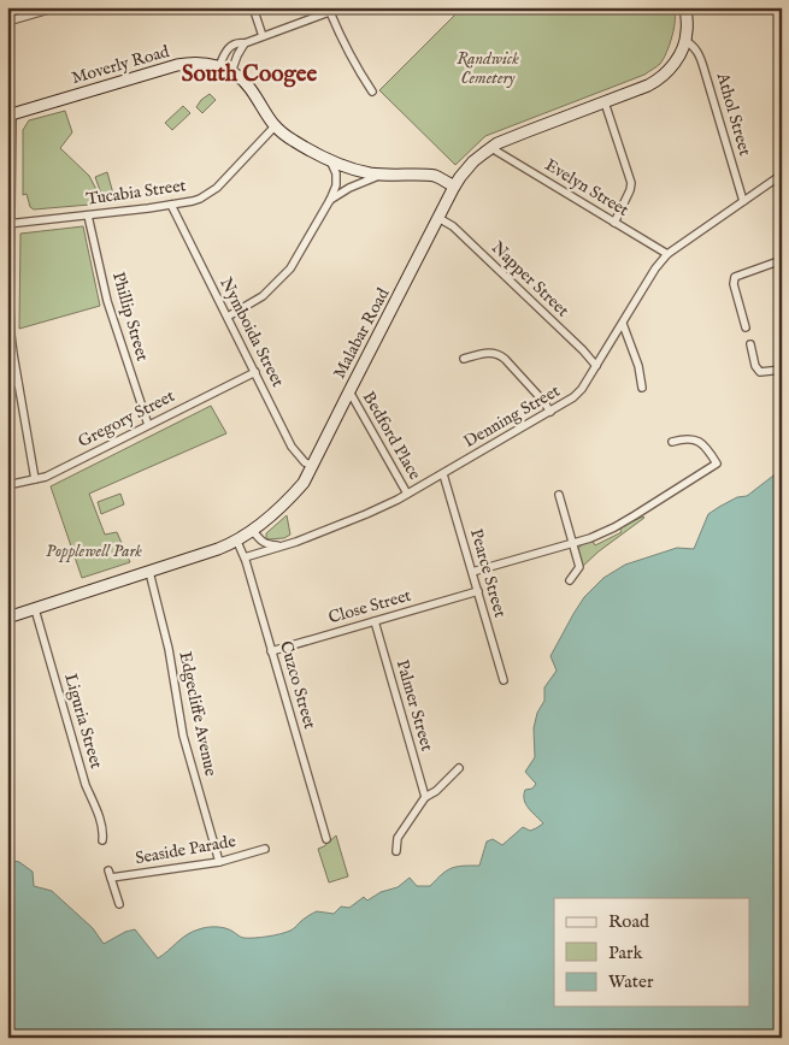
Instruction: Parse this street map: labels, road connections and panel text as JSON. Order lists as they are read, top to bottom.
{
  "streets": {
    "main road": ["Moverly Road", "Malabar Road"],
    "street": [
      "Athol Street",
      "Evelyn Street",
      "Tucabia Street",
      "Napper Street",
      "Phillip Street",
      "Nymboida Street",
      "Denning Street",
      "Gregory Street",
      "Bedford Place",
      "Pearce Street",
      "Close Street",
      "Cuzco Street",
      "Palmer Street",
      "Edgecliffe Avenue",
      "Liguria Street",
      "Seaside Parade"
    ]
  },
  "crossings": [
    ["Moverly Road", "Tucabia Street"],
    ["Moverly Road", "Malabar Road"],
    ["Athol Street", "Malabar Road"],
    ["Athol Street", "Denning Street"],
    ["Evelyn Street", "Malabar Road"],
    ["Evelyn Street", "Denning Street"],
    ["Tucabia Street", "Phillip Street"],
    ["Tucabia Street", "Nymboida Street"],
    ["Napper Street", "Malabar Road"],
    ["Napper Street", "Denning Street"],
    ["Phillip Street", "Gregory Street"],
    ["Nymboida Street", "Malabar Road"],
    ["Nymboida Street", "Gregory Street"],
    ["Malabar Road", "Bedford Place"],
    ["Malabar Road", "Cuzco Street"],
    ["Malabar Road", "Edgecliffe Avenue"],
    ["Malabar Road", "Liguria Street"],
    ["Denning Street", "Bedford Place"],
    ["Denning Street", "Pearce Street"],
    ["Denning Street", "Cuzco Street"],
    ["Pearce Street", "Close Street"],
    ["Close Street", "Cuzco Street"],
    ["Close Street", "Palmer Street"],
    ["Edgecliffe Avenue", "Seaside Parade"]
  ],
  "districts": ["South Coogee"],
  "parks": ["Randwick Cemetery", "Popplewell Park"],
  "legend": ["Road", "Park", "Water"]
}
